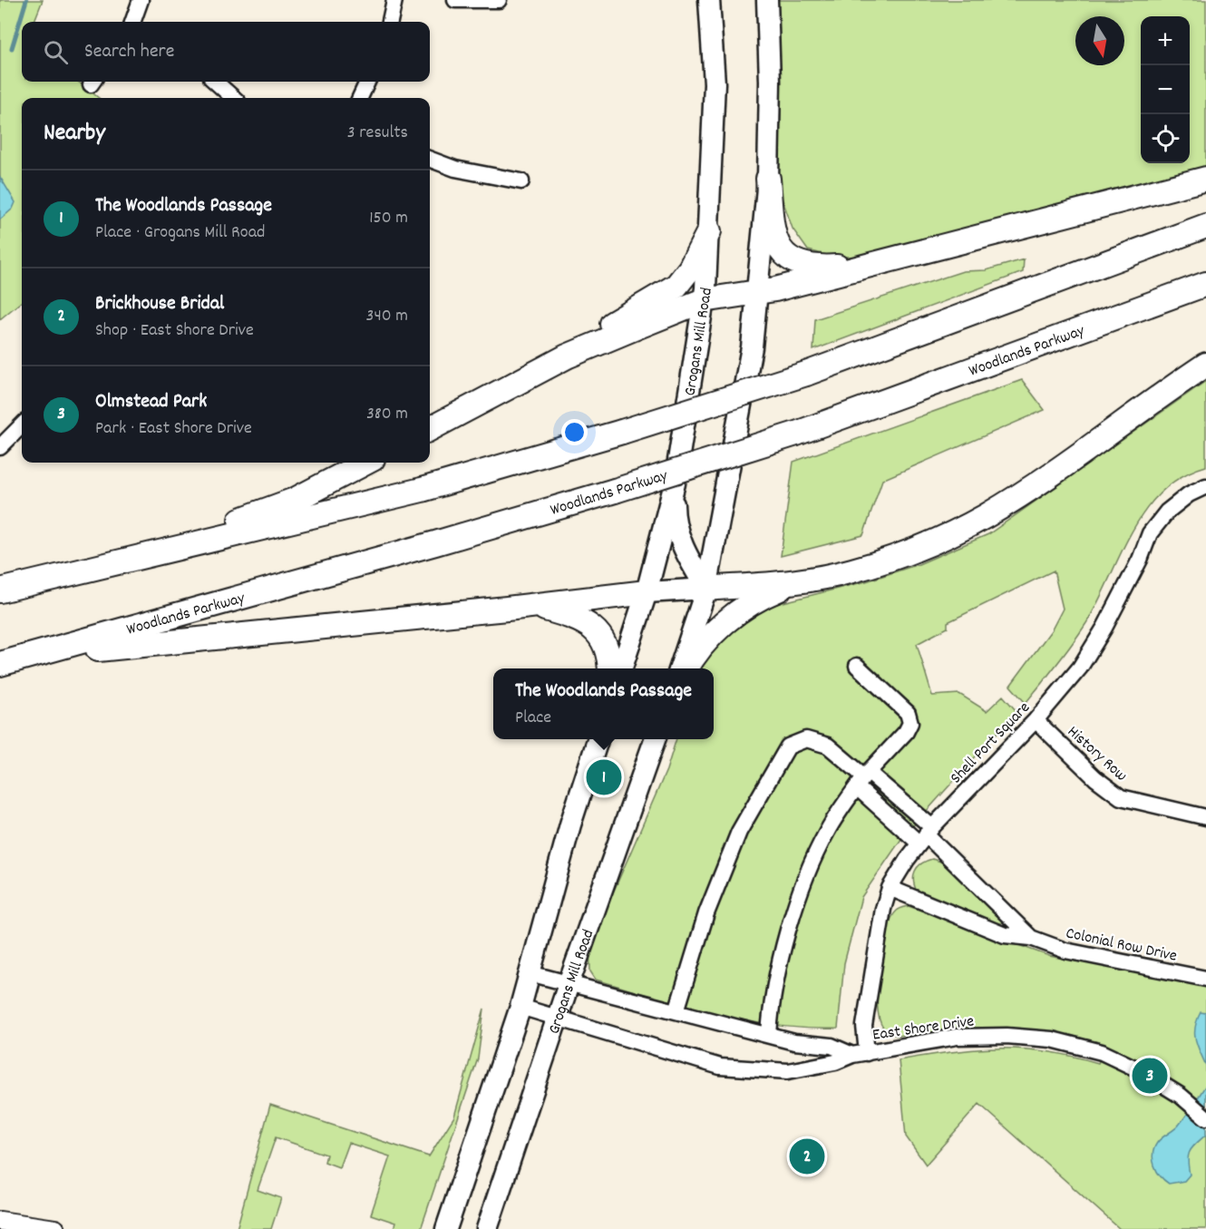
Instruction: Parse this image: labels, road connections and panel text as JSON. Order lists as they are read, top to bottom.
{
  "streets": {
    "main road": ["Grogans Mill Road", "Woodlands Parkway"],
    "street": [
      "Shell Port Square",
      "History Row",
      "Colonial Row Drive",
      "East Shore Drive"
    ]
  },
  "crossings": [
    ["Grogans Mill Road", "East Shore Drive"],
    ["Shell Port Square", "History Row"],
    ["Shell Port Square", "Colonial Row Drive"],
    ["Shell Port Square", "East Shore Drive"]
  ],
  "north": "bottom",
  "page": {
    "map_buttons": ["+", "−"],
    "search": "Search here",
    "heading": ["Nearby", "3 results"],
    "list": [
      {
        "mark": "1",
        "name": "The Woodlands Passage",
        "note": "Place · Grogans Mill Road",
        "value": "150 m"
      },
      {
        "mark": "2",
        "name": "Brickhouse Bridal",
        "note": "Shop · East Shore Drive",
        "value": "340 m"
      },
      {
        "mark": "3",
        "name": "Olmstead Park",
        "note": "Park · East Shore Drive",
        "value": "380 m"
      }
    ],
    "popup": ["The Woodlands Passage", "Place"],
    "pins": ["1", "3", "2"]
  }
}
